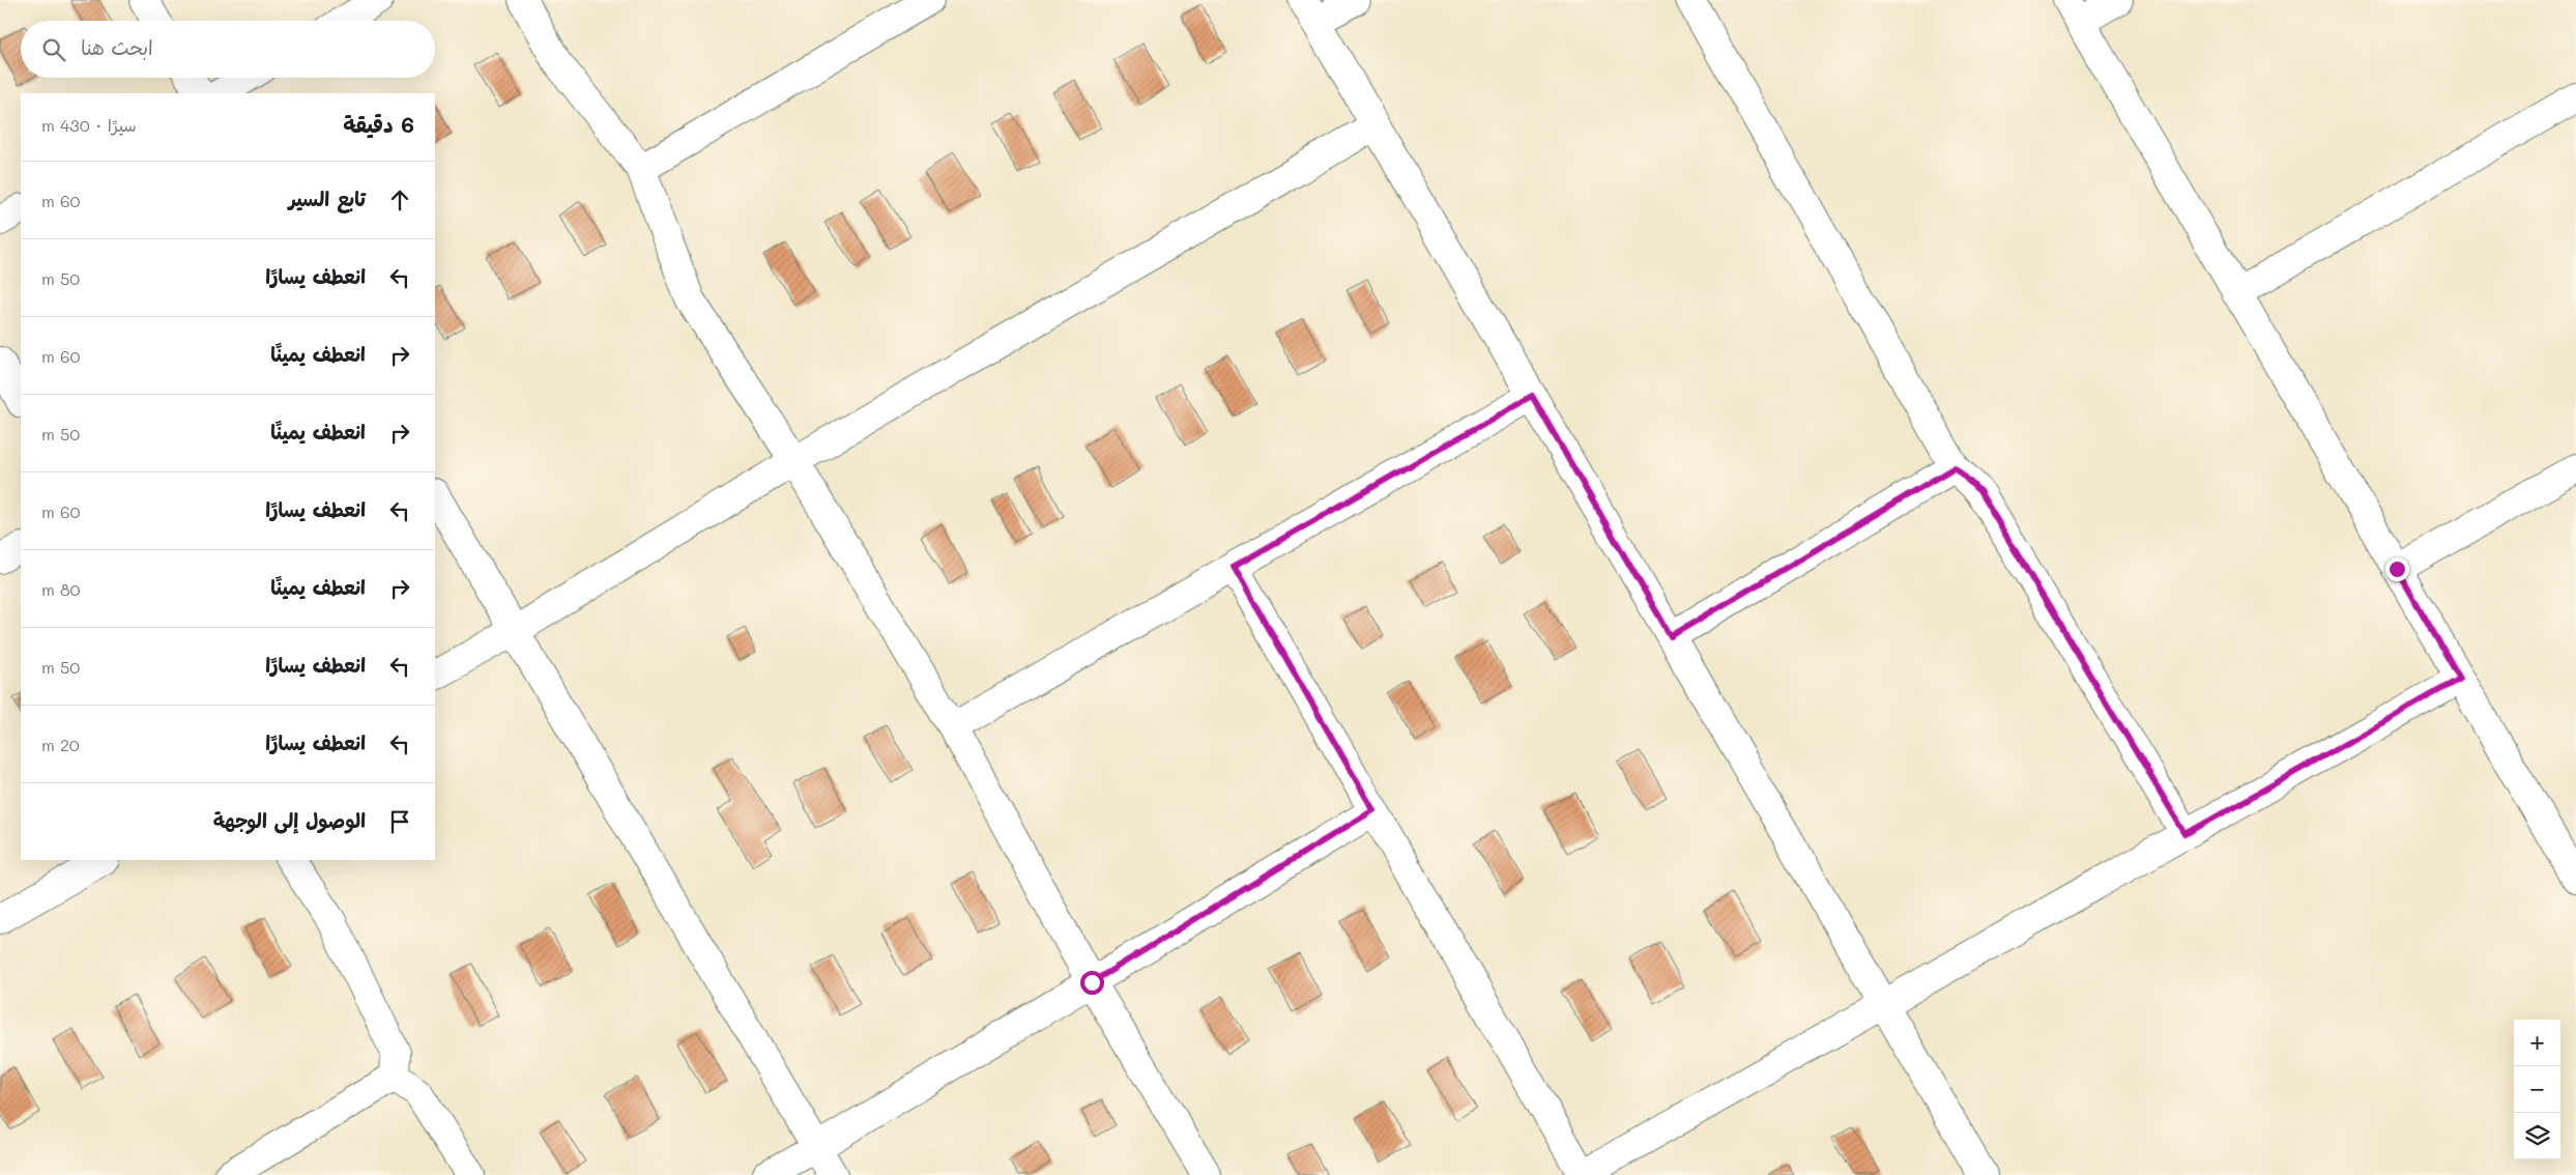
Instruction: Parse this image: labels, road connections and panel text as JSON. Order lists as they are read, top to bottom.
{
  "page": {
    "search": "ابحث هنا",
    "heading": ["6 دقيقة", "سيرًا · 430 m"],
    "list": [
      ["تابع السير", "60 m"],
      ["انعطف يسارًا", "50 m"],
      ["انعطف يمينًا", "60 m"],
      ["انعطف يمينًا", "50 m"],
      ["انعطف يسارًا", "60 m"],
      ["انعطف يمينًا", "80 m"],
      ["انعطف يسارًا", "50 m"],
      ["انعطف يسارًا", "20 m"],
      "الوصول إلى الوجهة"
    ],
    "map_buttons": ["+", "−"]
  }
}
